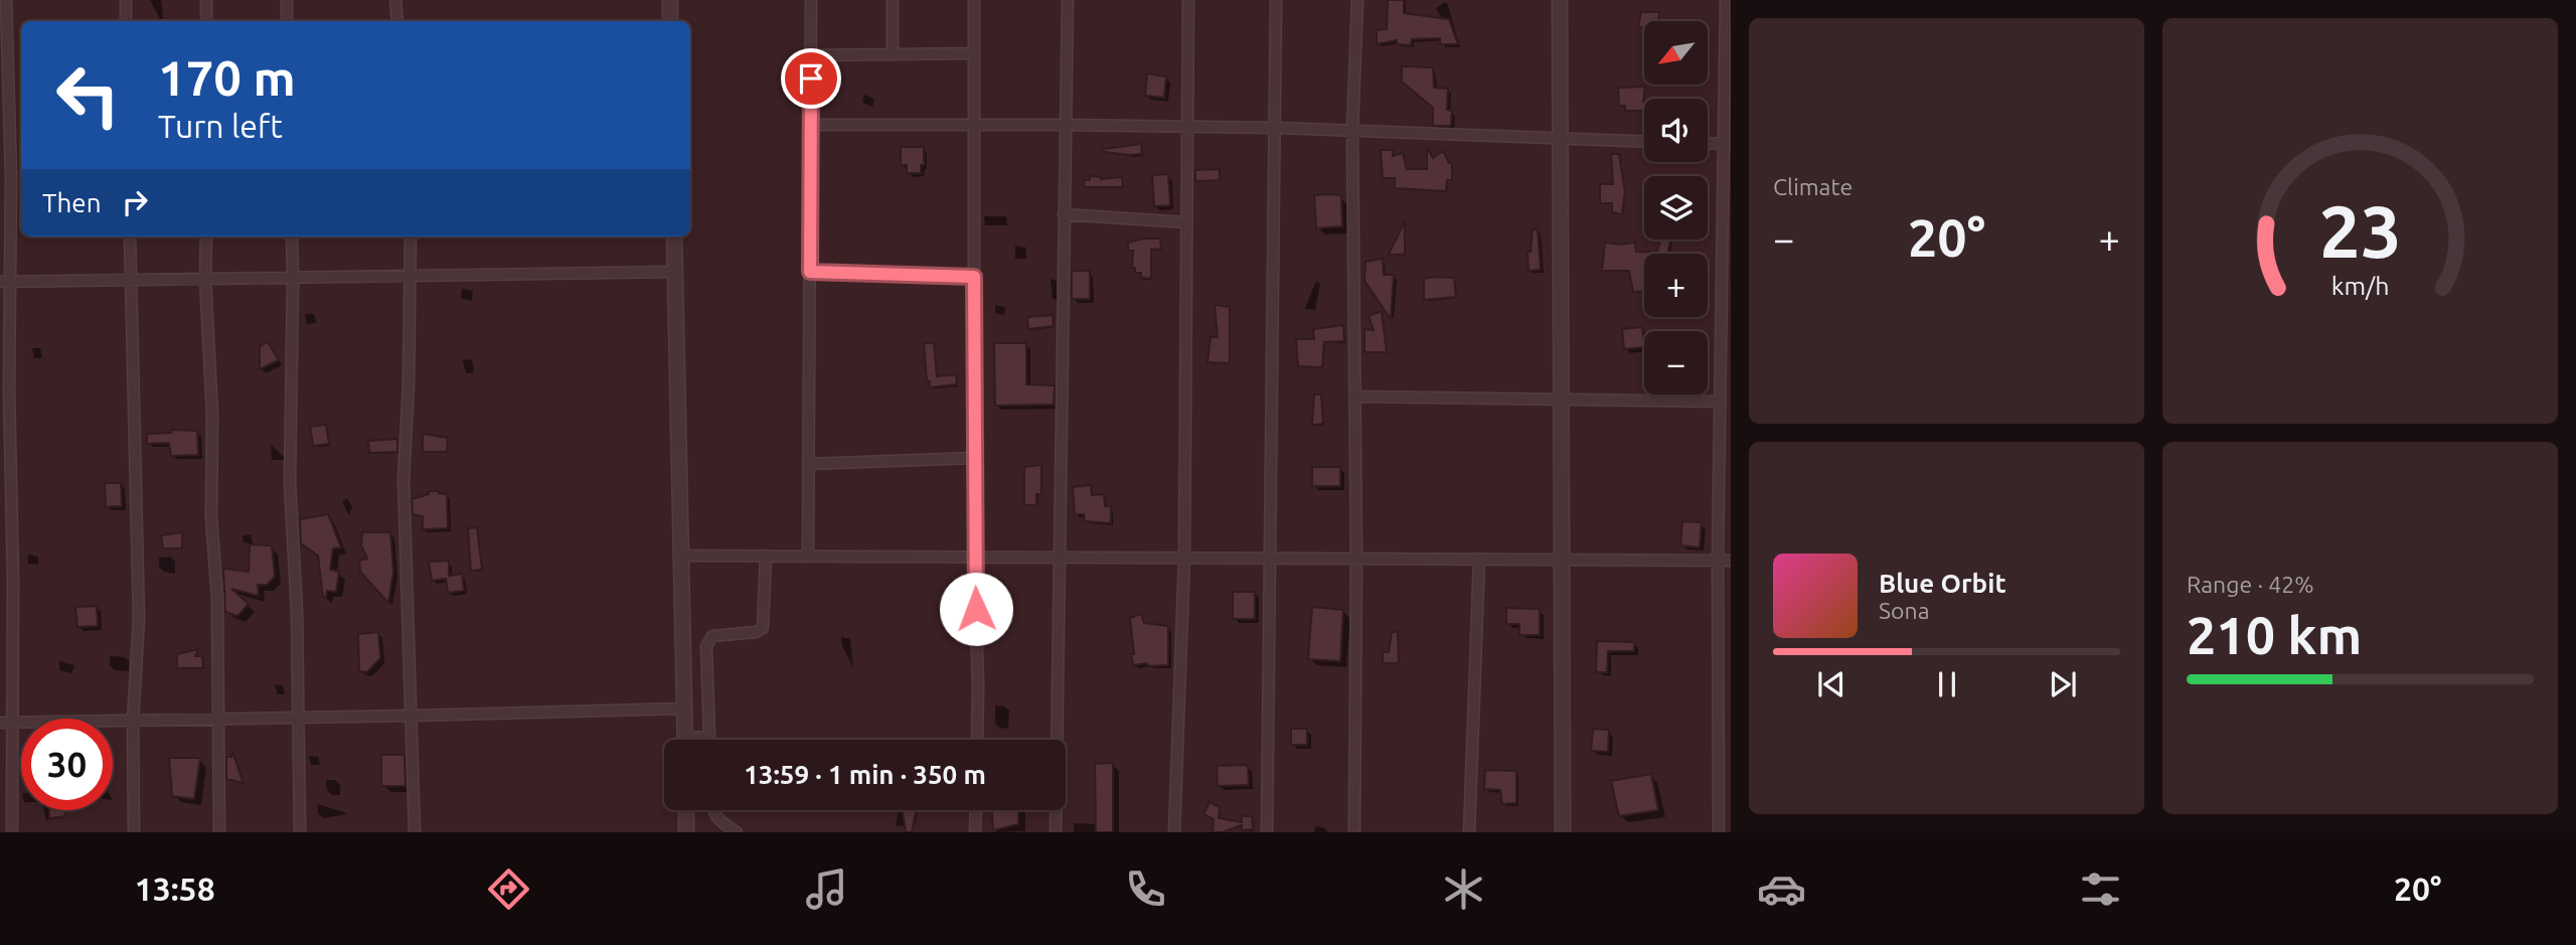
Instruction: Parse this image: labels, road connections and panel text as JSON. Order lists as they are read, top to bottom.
{
  "north": "bottom left",
  "page": {
    "tile": [
      "Climate",
      ["Range · 42%", "210 km"]
    ],
    "map_buttons": ["+", "−"],
    "turn": ["170 m", "Turn left"],
    "then": "Then",
    "heat": ["−", "20°", "+"],
    "song": ["Blue Orbit", "Sona"],
    "limit": "30",
    "trip": "13:59 · 1 min · 350 m",
    "tabs": ["13:58", "20°"],
    "gauge": ["23", "km/h"]
  }
}
